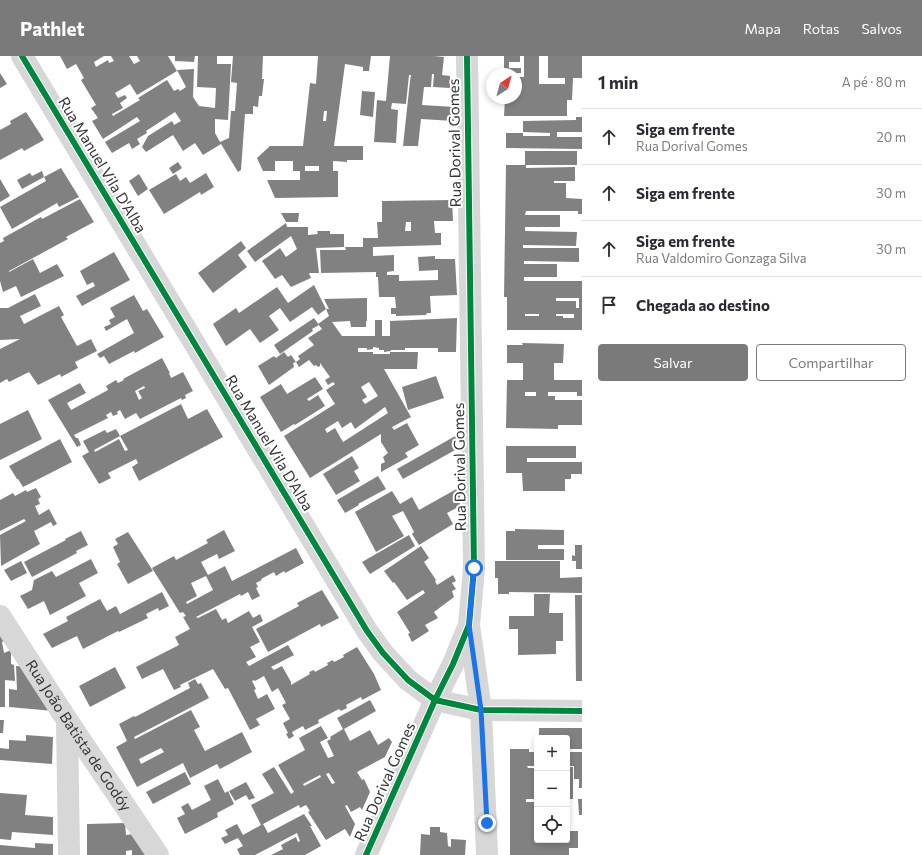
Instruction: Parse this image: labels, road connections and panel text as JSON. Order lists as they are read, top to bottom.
{
  "streets": {
    "street": ["Rua Dorival Gomes", "Rua Manuel Vila D'Alba", "Rua João Batista de Godóy"]
  },
  "crossings": [
    ["Rua Dorival Gomes", "Rua Manuel Vila D'Alba"]
  ],
  "north": "top right",
  "page": {
    "header": "Pathlet",
    "nav": ["Mapa", "Rotas", "Salvos"],
    "heading": ["1 min", "A pé · 80 m"],
    "list": [
      ["Siga em frente", "Rua Dorival Gomes", "20 m"],
      ["Siga em frente", "30 m"],
      ["Siga em frente", "Rua Valdomiro Gonzaga Silva", "30 m"],
      "Chegada ao destino"
    ],
    "buttons": ["Salvar", "Compartilhar"],
    "map_buttons": ["+", "−"]
  }
}
